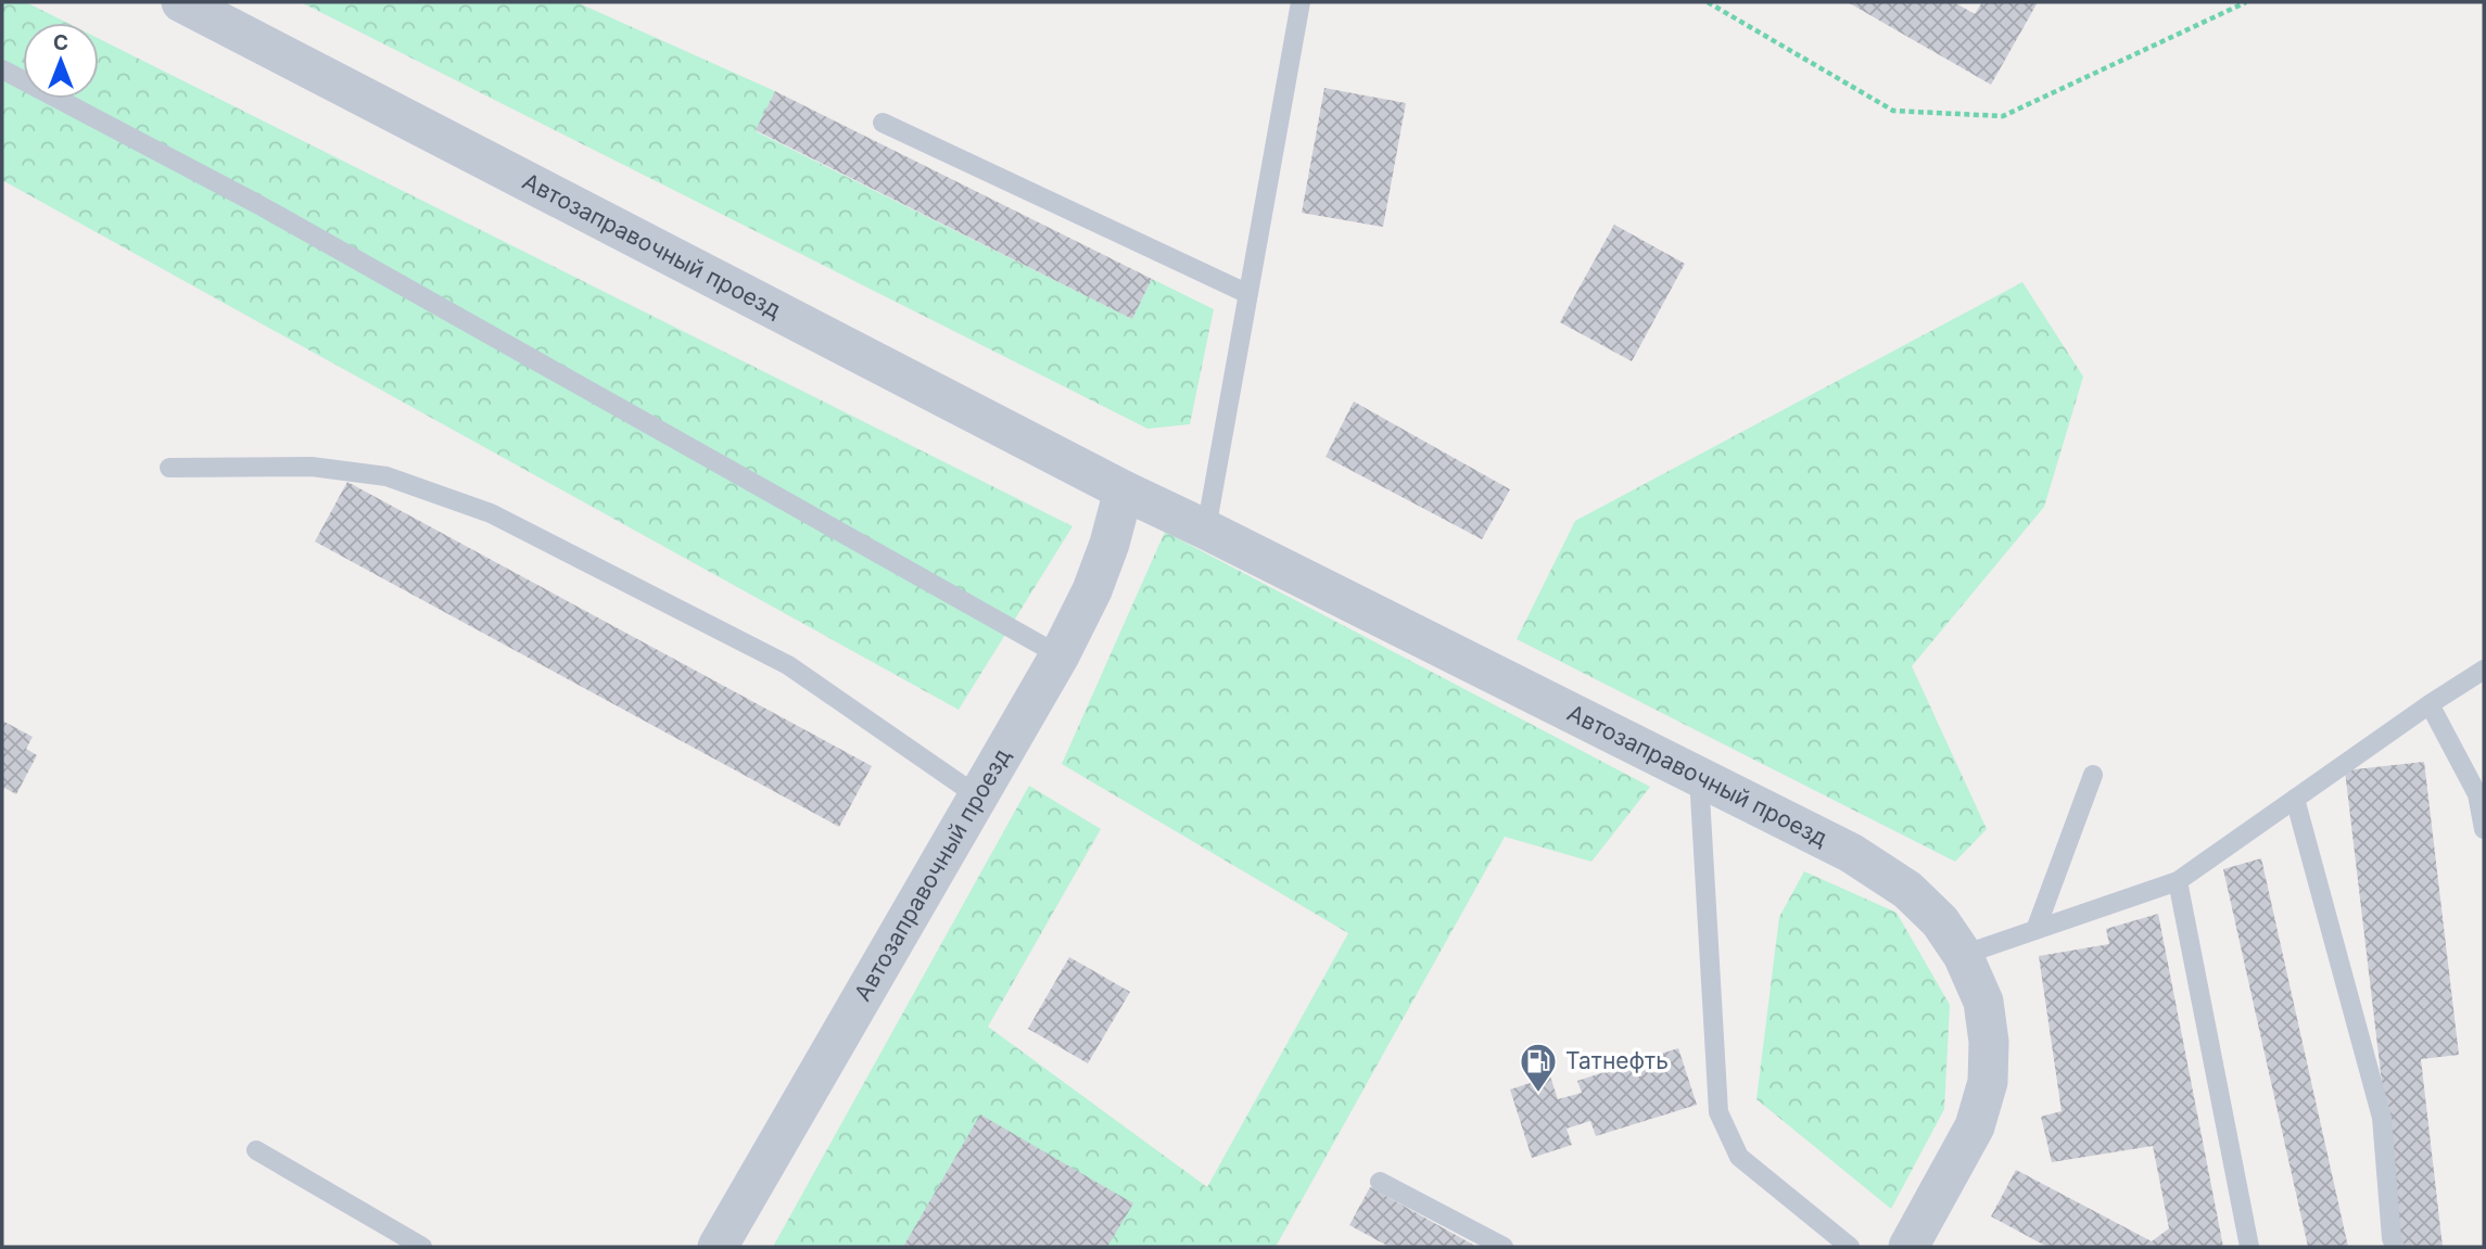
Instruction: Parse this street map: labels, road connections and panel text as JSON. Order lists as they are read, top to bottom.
{
  "streets": {
    "street": ["Автозаправочный проезд"]
  },
  "places": {
    "fuel station": ["Татнефть"]
  },
  "north": "top"
}
